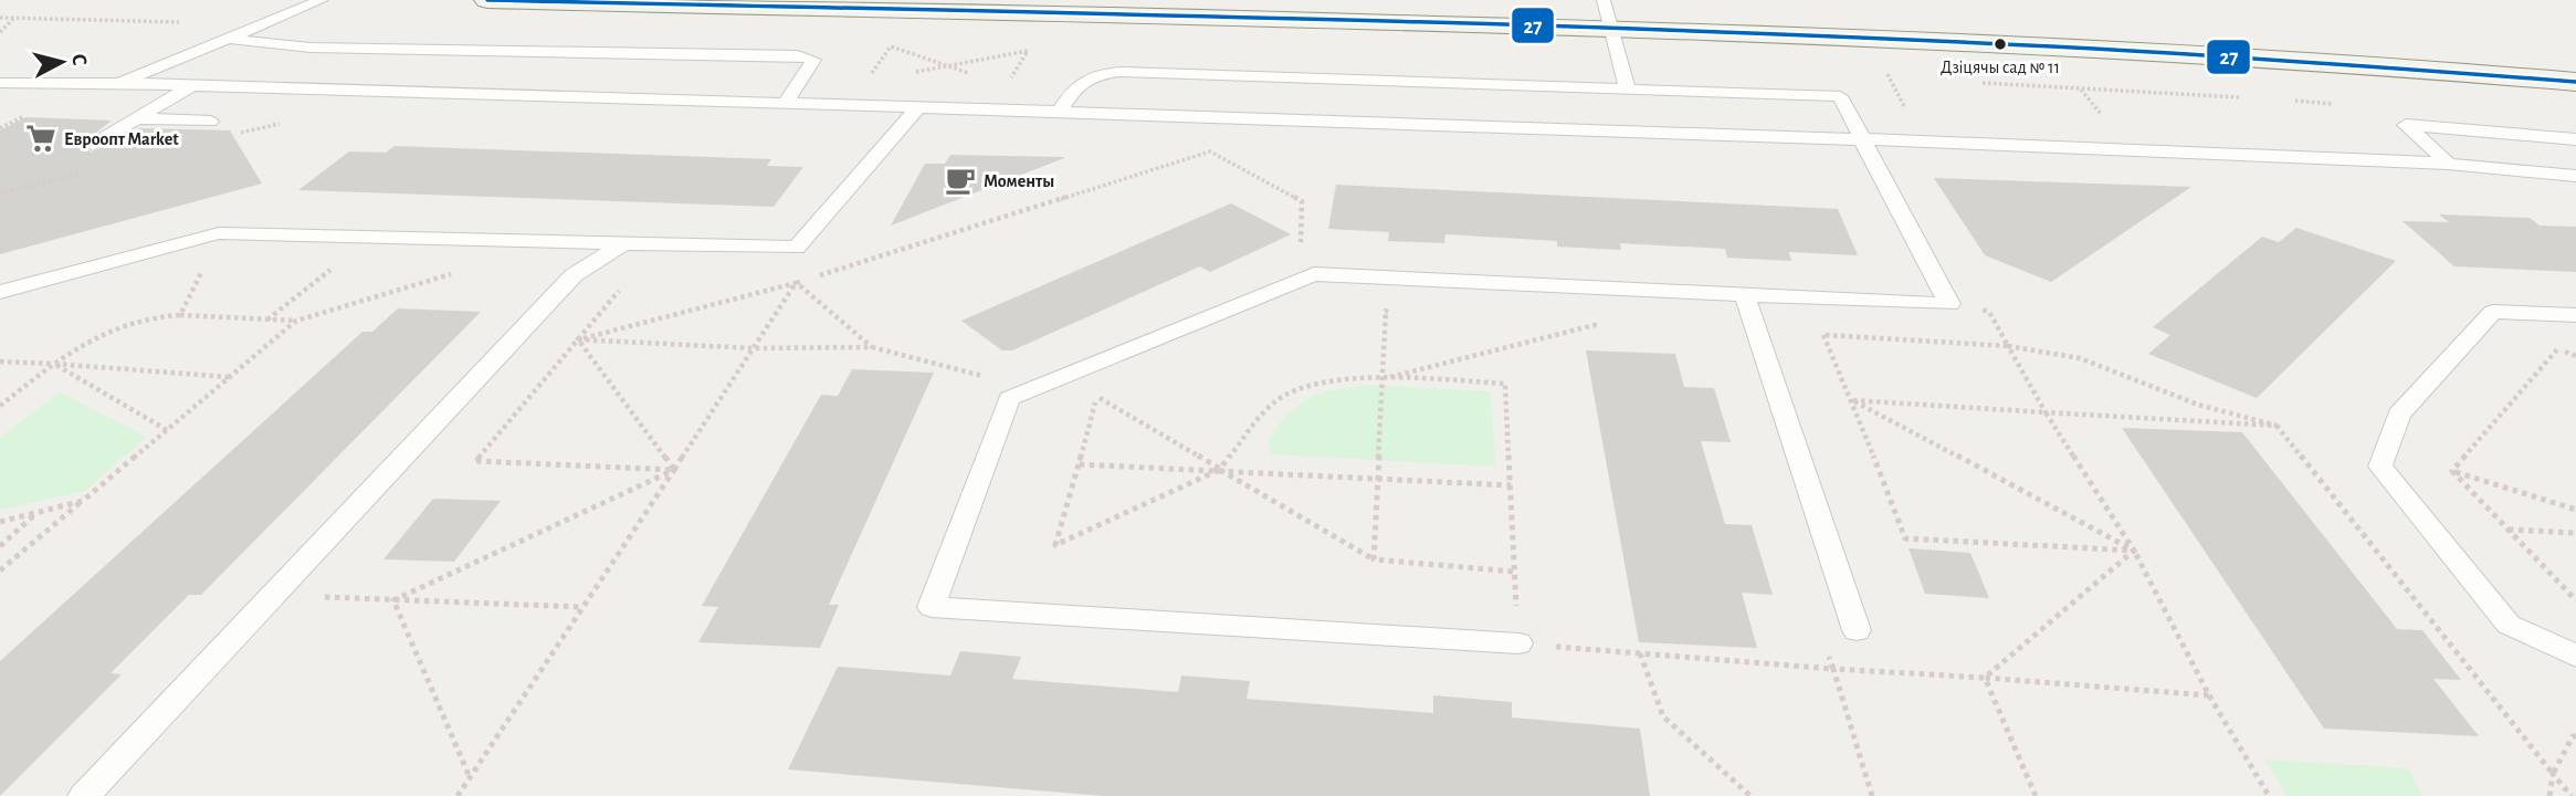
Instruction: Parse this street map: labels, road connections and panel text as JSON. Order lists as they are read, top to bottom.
{
  "places": {
    "other": ["Дзіцячы сад № 11"],
    "supermarket": ["Евроопт Market"],
    "cafe": ["Моменты"]
  },
  "lines": ["transit line 27"],
  "north": "right"
}
